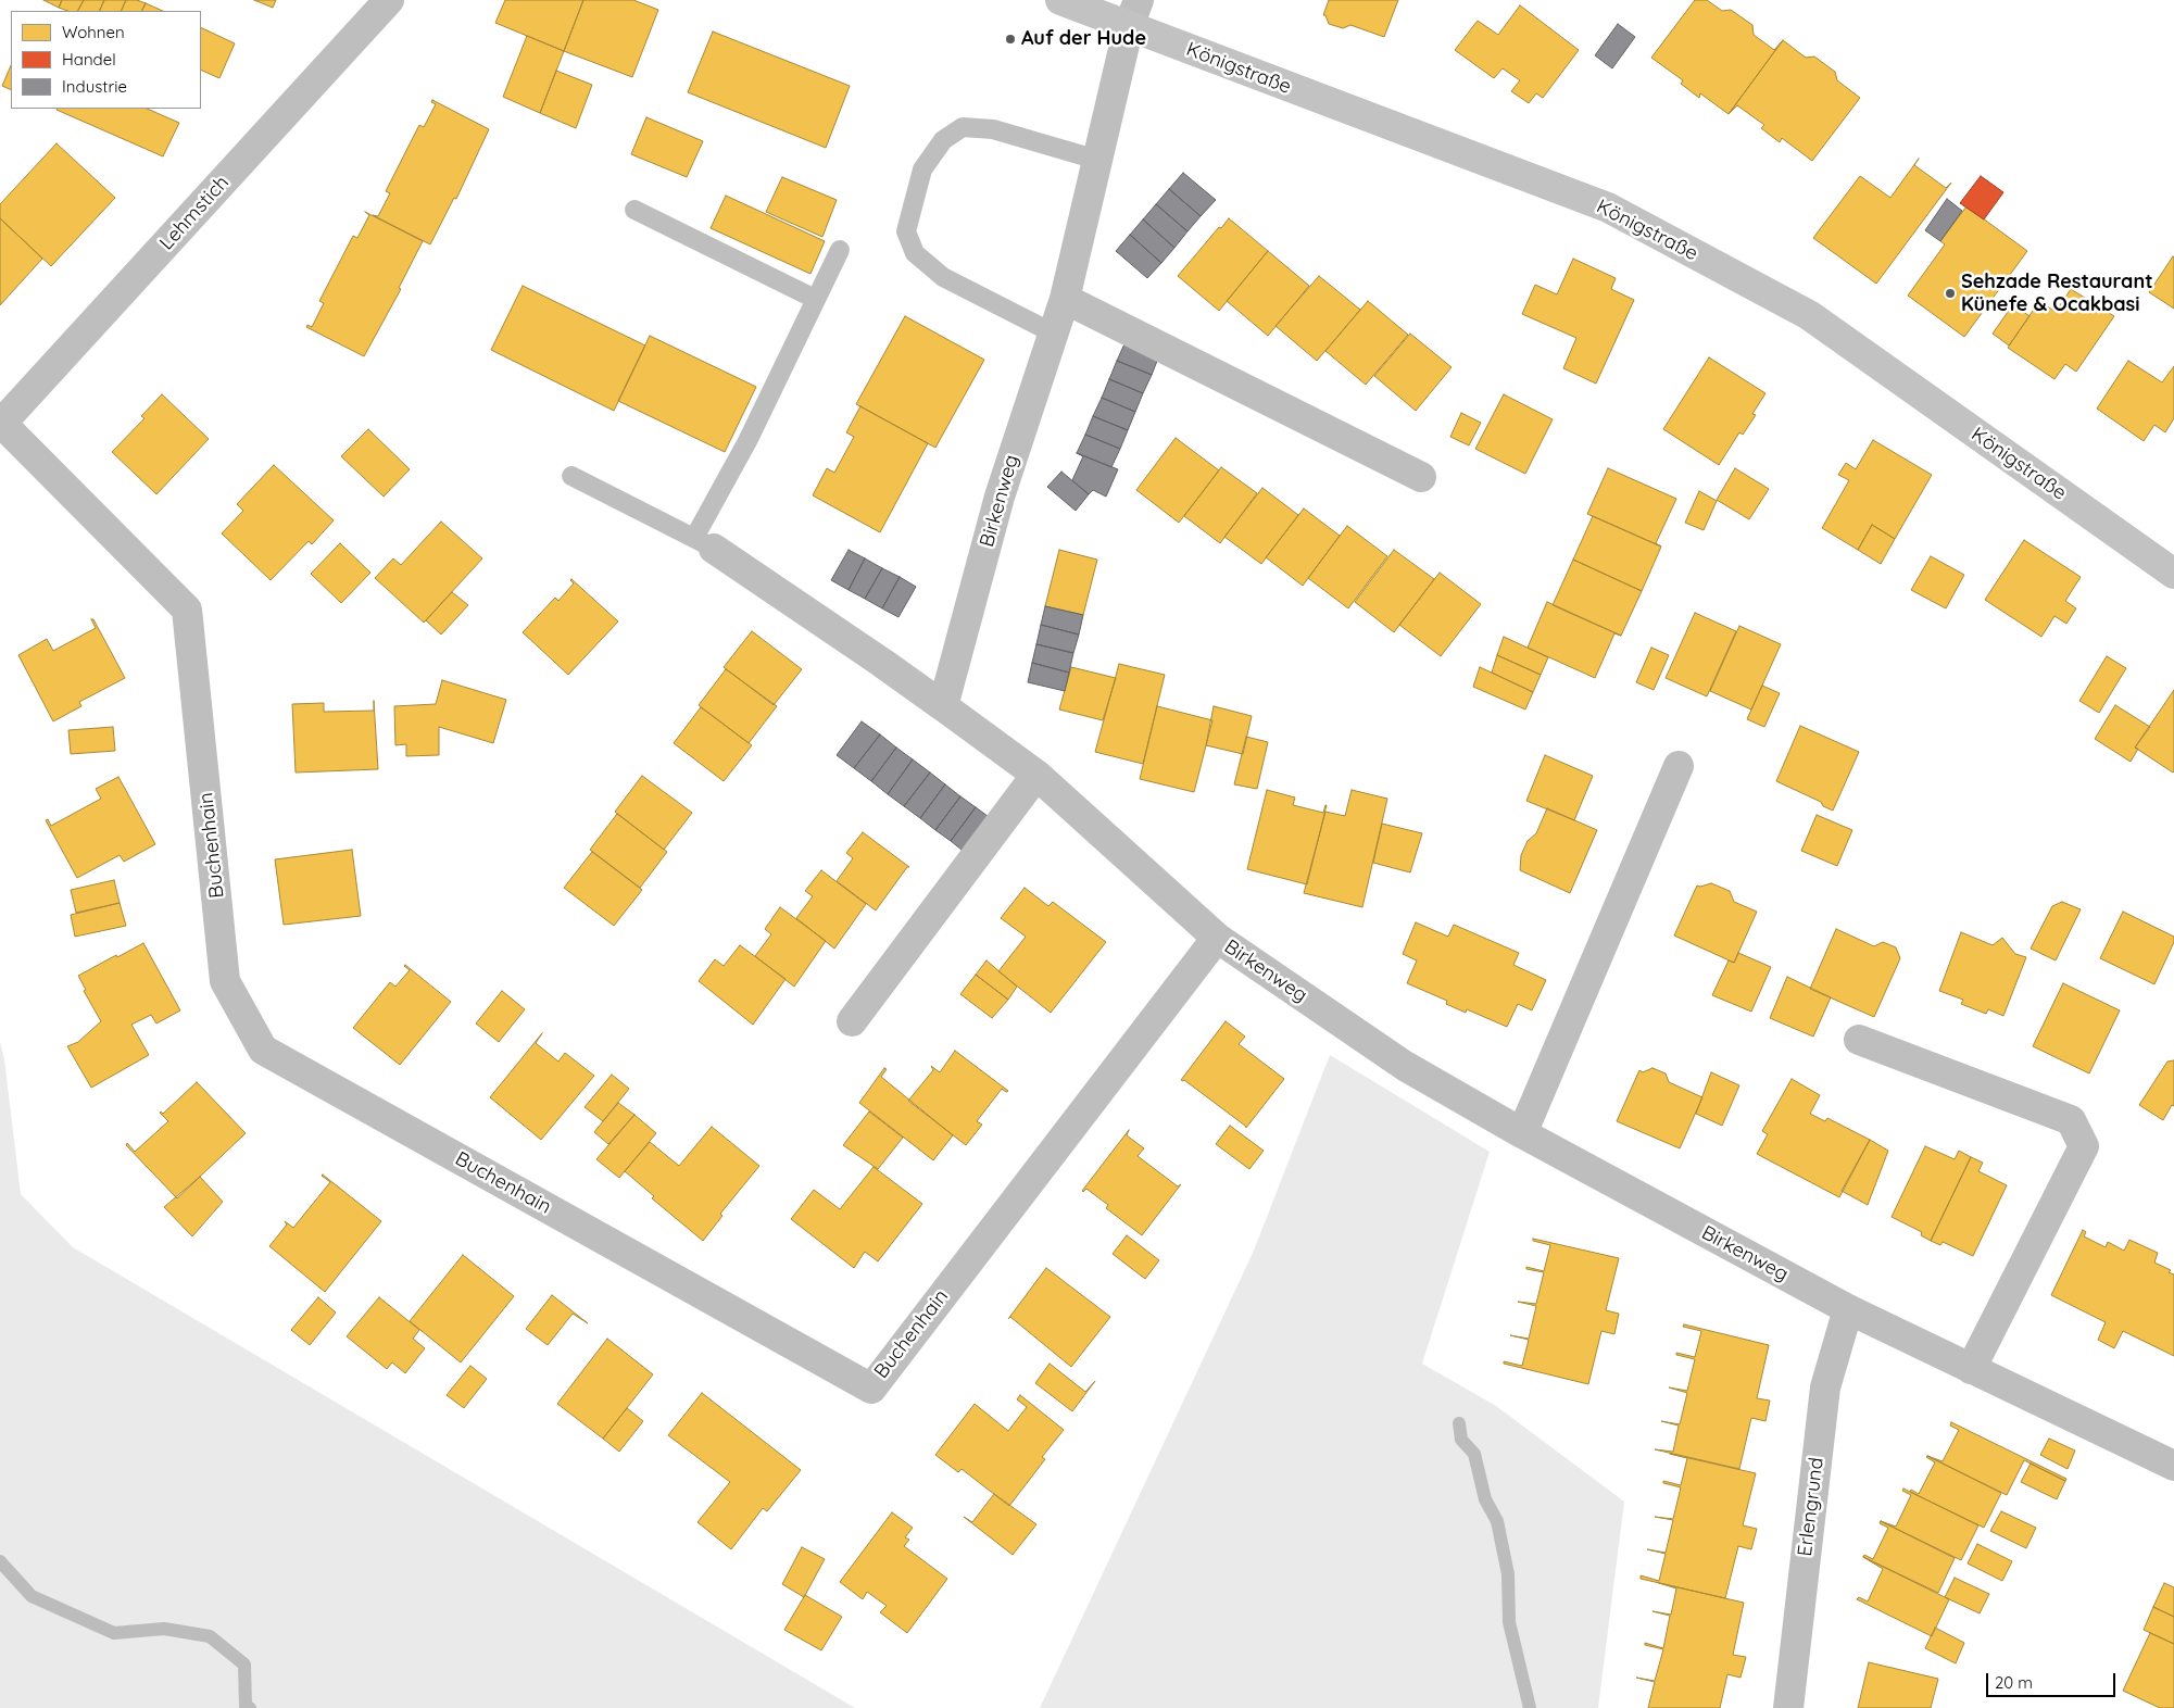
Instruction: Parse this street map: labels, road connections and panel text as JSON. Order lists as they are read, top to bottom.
{
  "streets": {
    "main road": ["Königstraße"],
    "street": [
      "Lehmstich",
      "Birkenweg",
      "Buchenhain",
      "Erlengrund"
    ]
  },
  "crossings": [
    ["Königstraße", "Birkenweg"],
    ["Lehmstich", "Buchenhain"],
    ["Birkenweg", "Buchenhain"],
    ["Birkenweg", "Erlengrund"]
  ],
  "places": ["Auf der Hude", "Sehzade Restaurant Künefe & Ocakbasi"],
  "legend": ["Wohnen", "Handel", "Industrie"],
  "scale_bar": "20 m"
}
